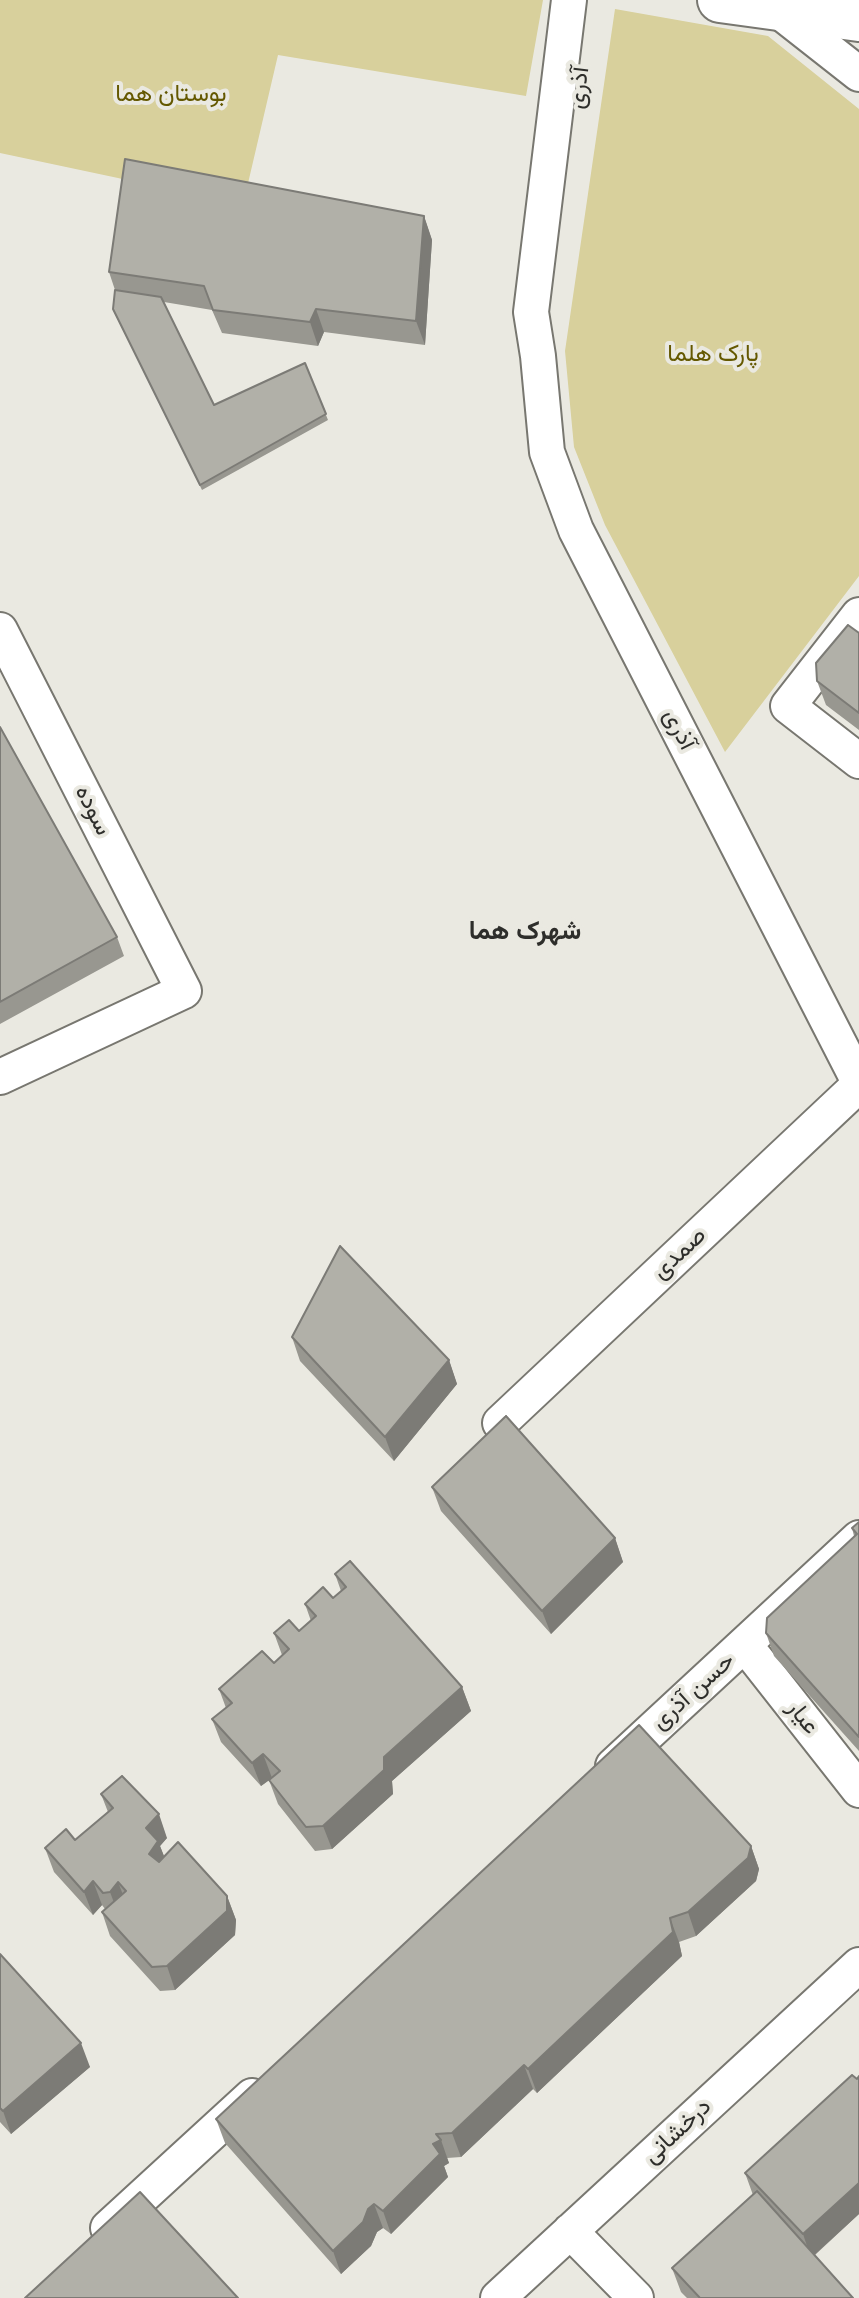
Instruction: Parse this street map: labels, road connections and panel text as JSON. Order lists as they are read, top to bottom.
{
  "streets": {
    "street": [
      "آذری",
      "سوده",
      "صمدی",
      "حسن آذری",
      "عیار",
      "درخشانی"
    ]
  },
  "crossings": [
    ["آذری", "صمدی"],
    ["حسن آذری", "عیار"]
  ],
  "districts": ["شهرک هما"],
  "parks": ["بوستان هما", "پارک هلما"]
}
